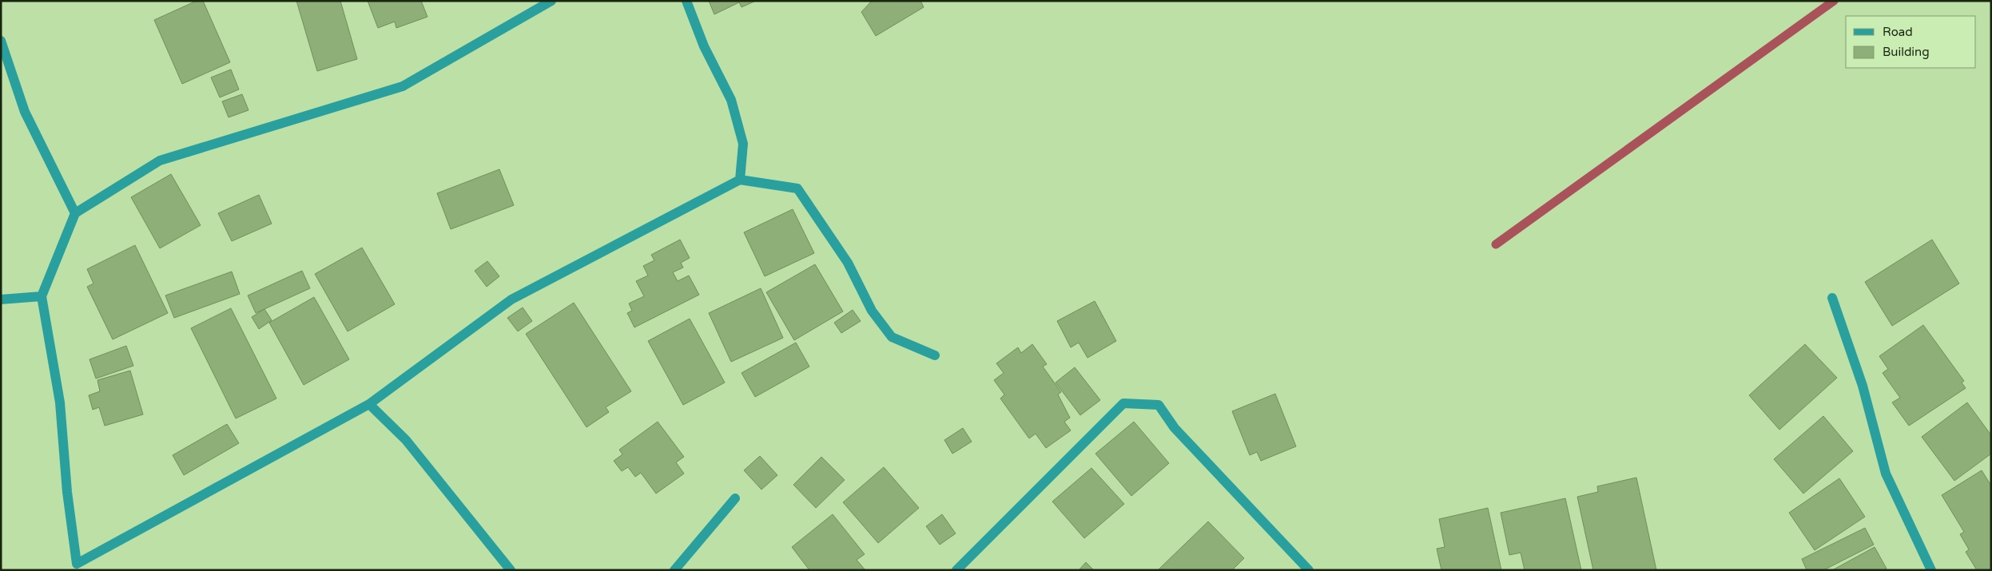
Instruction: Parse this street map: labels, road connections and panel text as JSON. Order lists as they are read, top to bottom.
{
  "legend": ["Road", "Building"]
}
